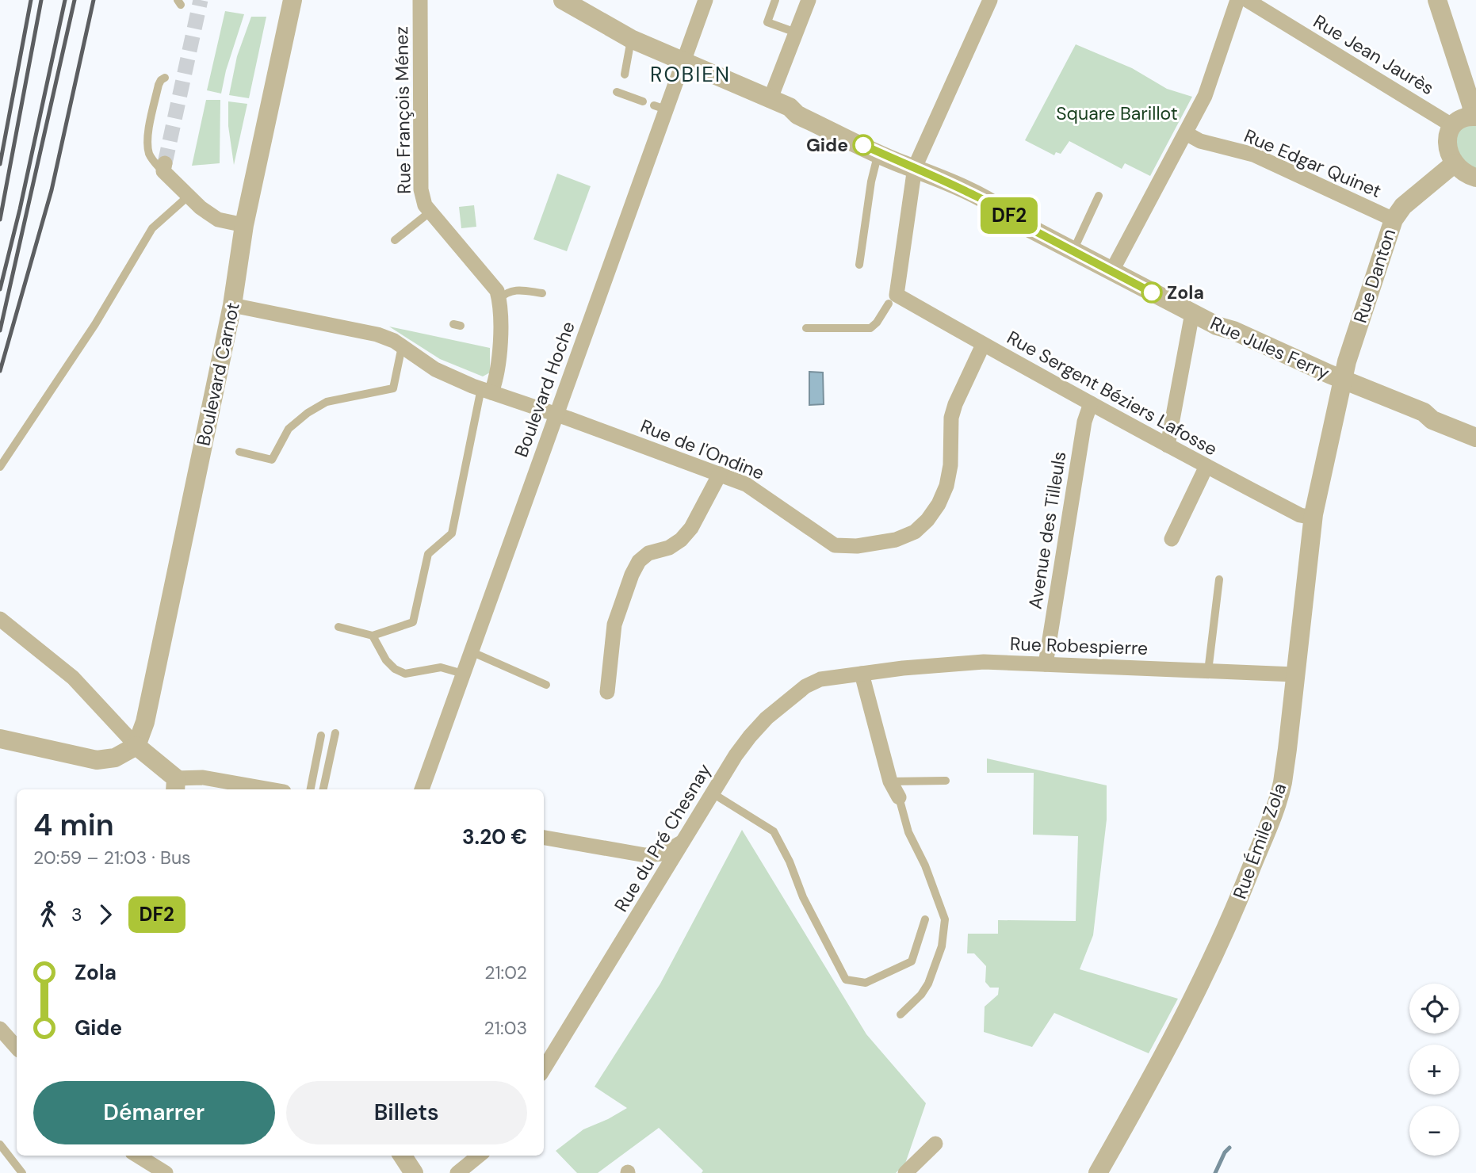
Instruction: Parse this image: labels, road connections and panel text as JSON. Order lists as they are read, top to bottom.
{
  "streets": {
    "street": [
      "Rue Jean Jaurès",
      "Rue François Ménez",
      "Rue Edgar Quinet",
      "Rue Danton",
      "Rue Jules Ferry",
      "Boulevard Carnot",
      "Boulevard Hoche",
      "Rue Sergent Béziers Lafosse",
      "Rue de l'Ondine",
      "Avenue des Tilleuls",
      "Rue Robespierre",
      "Rue du Pré Chesnay",
      "Rue Émile Zola"
    ]
  },
  "crossings": [
    ["Rue Edgar Quinet", "Rue Danton"],
    ["Rue Danton", "Rue Jules Ferry"],
    ["Rue Danton", "Rue Émile Zola"],
    ["Rue Jules Ferry", "Boulevard Hoche"],
    ["Rue Jules Ferry", "Rue Émile Zola"],
    ["Boulevard Carnot", "Rue de l'Ondine"],
    ["Boulevard Hoche", "Rue de l'Ondine"],
    ["Rue Sergent Béziers Lafosse", "Rue de l'Ondine"],
    ["Rue Sergent Béziers Lafosse", "Avenue des Tilleuls"],
    ["Rue Sergent Béziers Lafosse", "Rue Émile Zola"],
    ["Avenue des Tilleuls", "Rue Robespierre"],
    ["Rue Robespierre", "Rue du Pré Chesnay"],
    ["Rue Robespierre", "Rue Émile Zola"]
  ],
  "districts": ["ROBIEN"],
  "parks": ["Square Barillot"],
  "places": ["Gide", "Zola"],
  "lines": ["bus line DF2"],
  "page": {
    "on_map": "DF2",
    "heading": ["4 min", "20:59 – 21:03 · Bus", "3.20 €"],
    "legs": ["3", "DF2"],
    "list": [
      {
        "name": "Zola",
        "value": "21:02"
      },
      {
        "name": "Gide",
        "value": "21:03"
      }
    ],
    "map_buttons": ["+", "−"],
    "buttons": ["Démarrer", "Billets"]
  }
}
